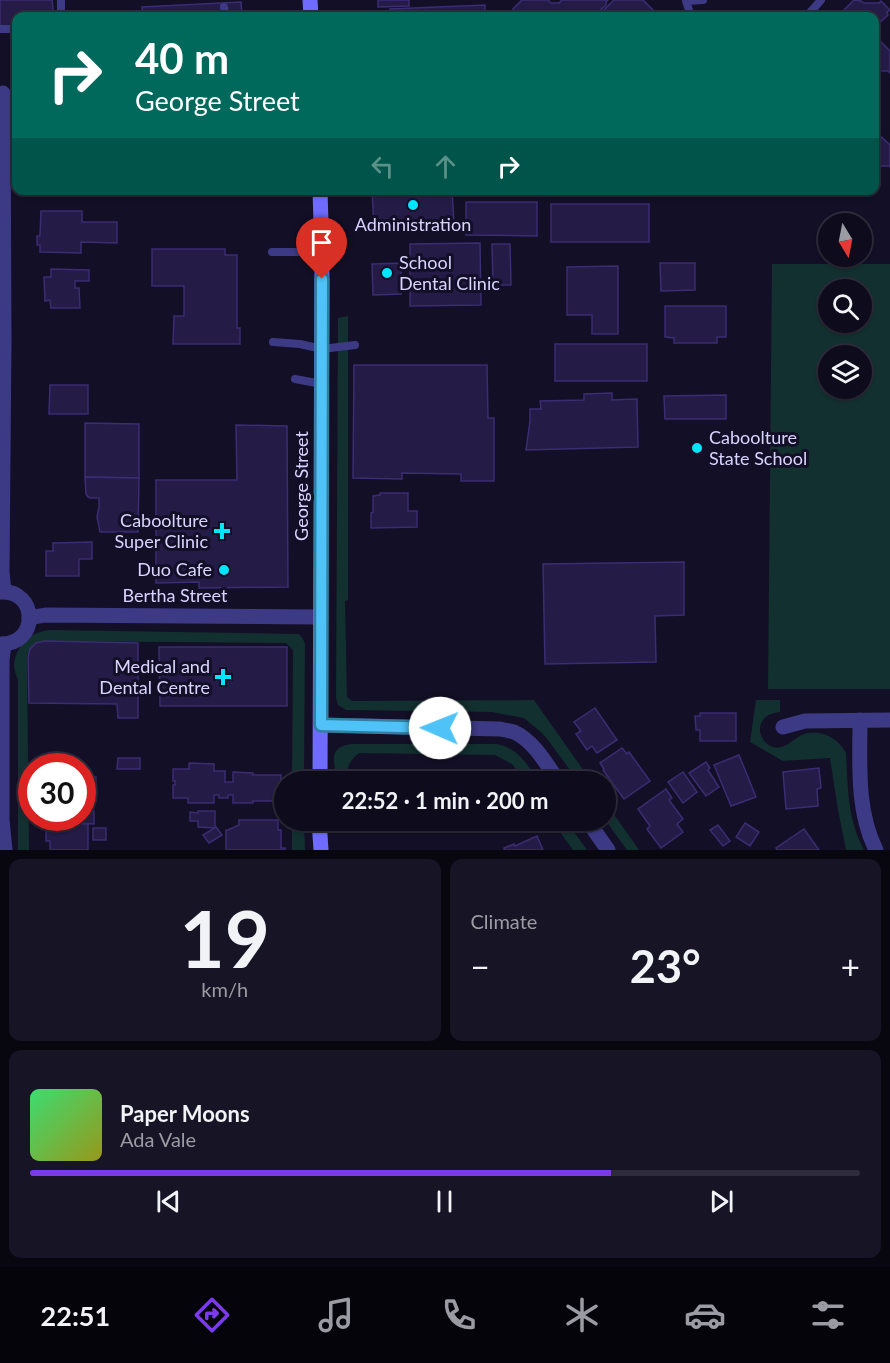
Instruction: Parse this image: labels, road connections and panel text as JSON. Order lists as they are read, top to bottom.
{
  "streets": {
    "street": ["George Street", "Bertha Street"]
  },
  "crossings": [
    ["George Street", "Bertha Street"]
  ],
  "places": {
    "other": [
      "Administration",
      "School Dental Clinic",
      "Caboolture State School",
      "Duo Cafe"
    ],
    "health": ["Caboolture Super Clinic", "Medical and Dental Centre"]
  },
  "north": "bottom",
  "page": {
    "turn": ["40 m", "George Street"],
    "limit": "30",
    "trip": "22:52 · 1 min · 200 m",
    "tile": [
      ["19", "km/h"],
      "Climate"
    ],
    "heat": ["−", "23°", "+"],
    "song": ["Paper Moons", "Ada Vale"],
    "tabs": "22:51"
  }
}
